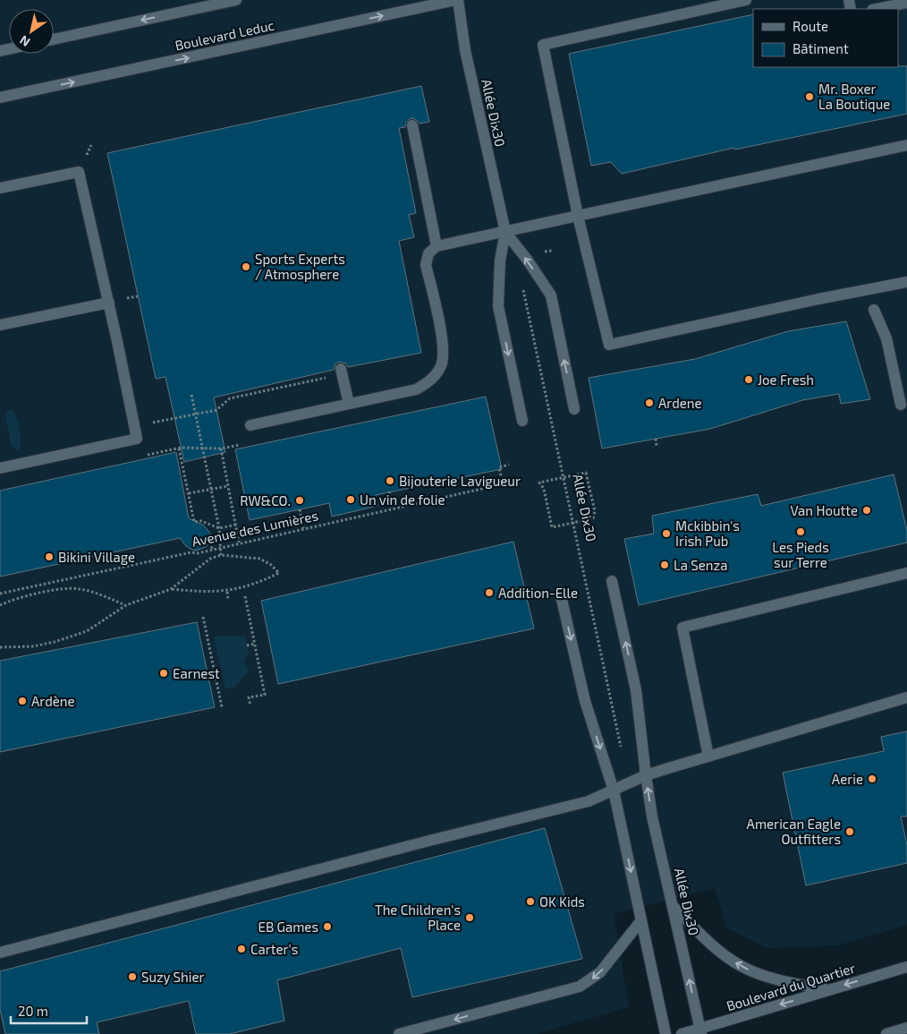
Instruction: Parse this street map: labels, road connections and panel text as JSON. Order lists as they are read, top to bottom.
{
  "streets": {
    "street": ["Boulevard Leduc", "Allée Dix30", "Boulevard du Quartier"],
    "path": ["Avenue des Lumières"]
  },
  "crossings": [
    ["Boulevard Leduc", "Allée Dix30"],
    ["Allée Dix30", "Boulevard du Quartier"]
  ],
  "one_way": ["Boulevard du Quartier"],
  "places": [
    "Mr. Boxer La Boutique",
    "Sports Experts / Atmosphere",
    "Joe Fresh",
    "Ardene",
    "Bijouterie Lavigueur",
    "Un vin de folie",
    "RW&CO.",
    "Van Houtte",
    "Les Pieds sur Terre",
    "Mckibbin's Irish Pub",
    "Bikini Village",
    "La Senza",
    "Addition-Elle",
    "Earnest",
    "Ardène",
    "Aerie",
    "American Eagle Outfitters",
    "OK Kids",
    "The Children's Place",
    "EB Games",
    "Carter's",
    "Suzy Shier"
  ],
  "legend": ["Route", "Bâtiment"],
  "scale_bar": "20 m",
  "north": "bottom left"
}
